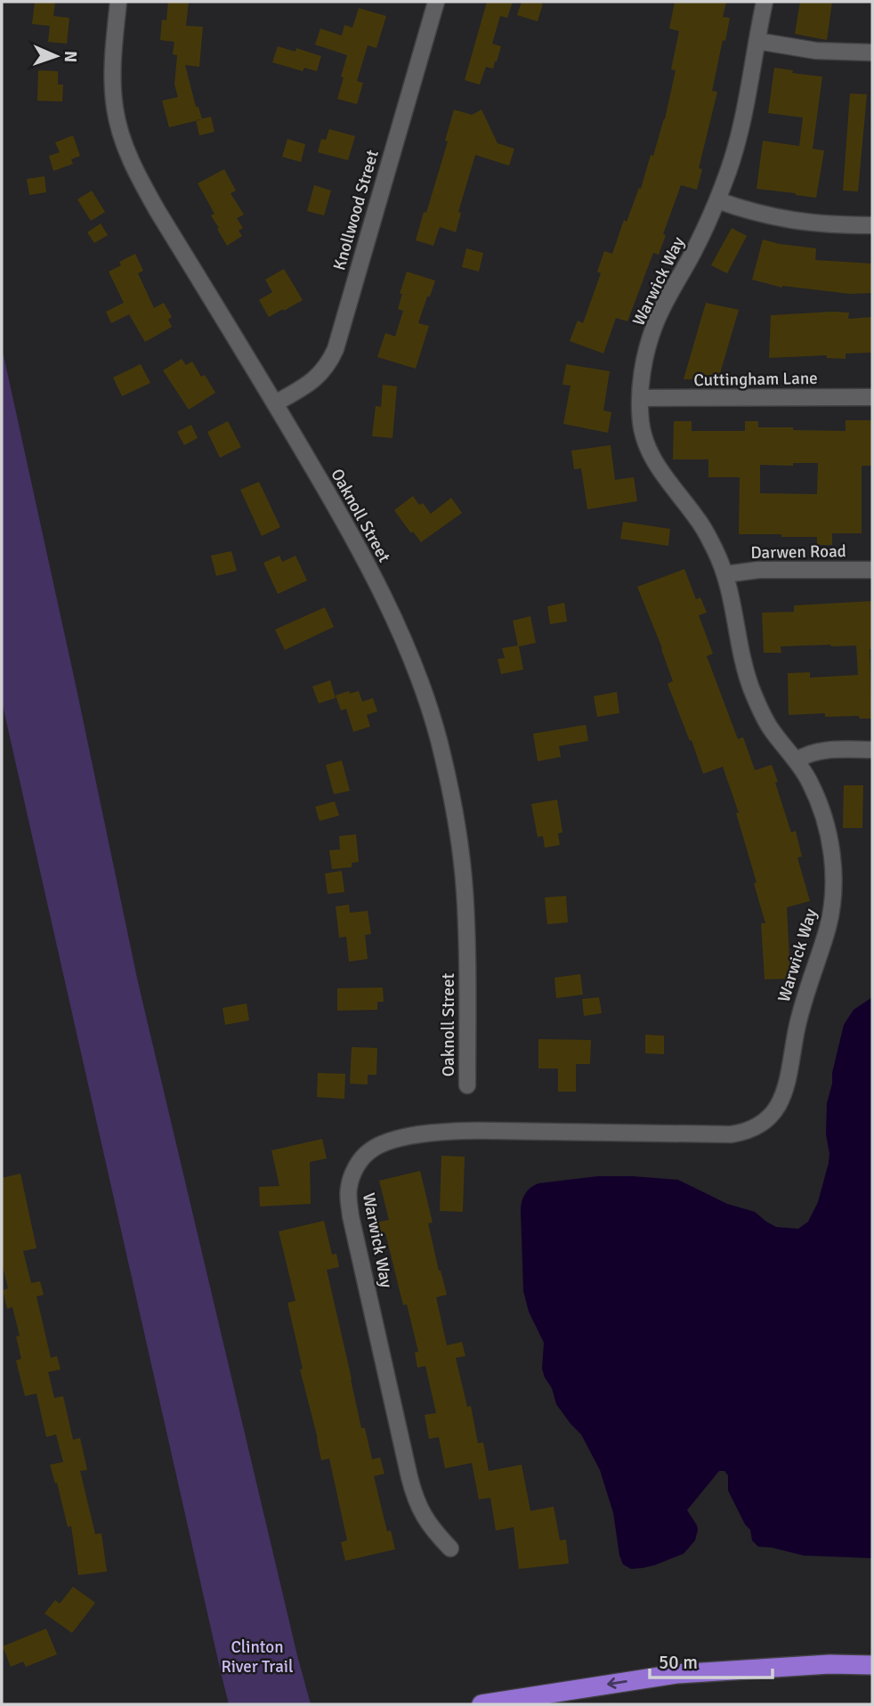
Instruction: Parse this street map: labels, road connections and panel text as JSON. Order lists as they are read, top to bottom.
{
  "streets": {
    "street": [
      "Knollwood Street",
      "Warwick Way",
      "Cuttingham Lane",
      "Oaknoll Street",
      "Darwen Road"
    ]
  },
  "crossings": [
    ["Knollwood Street", "Oaknoll Street"],
    ["Warwick Way", "Cuttingham Lane"],
    ["Warwick Way", "Darwen Road"]
  ],
  "parks": ["Clinton River Trail"],
  "scale_bar": "50 m",
  "north": "right"
}
